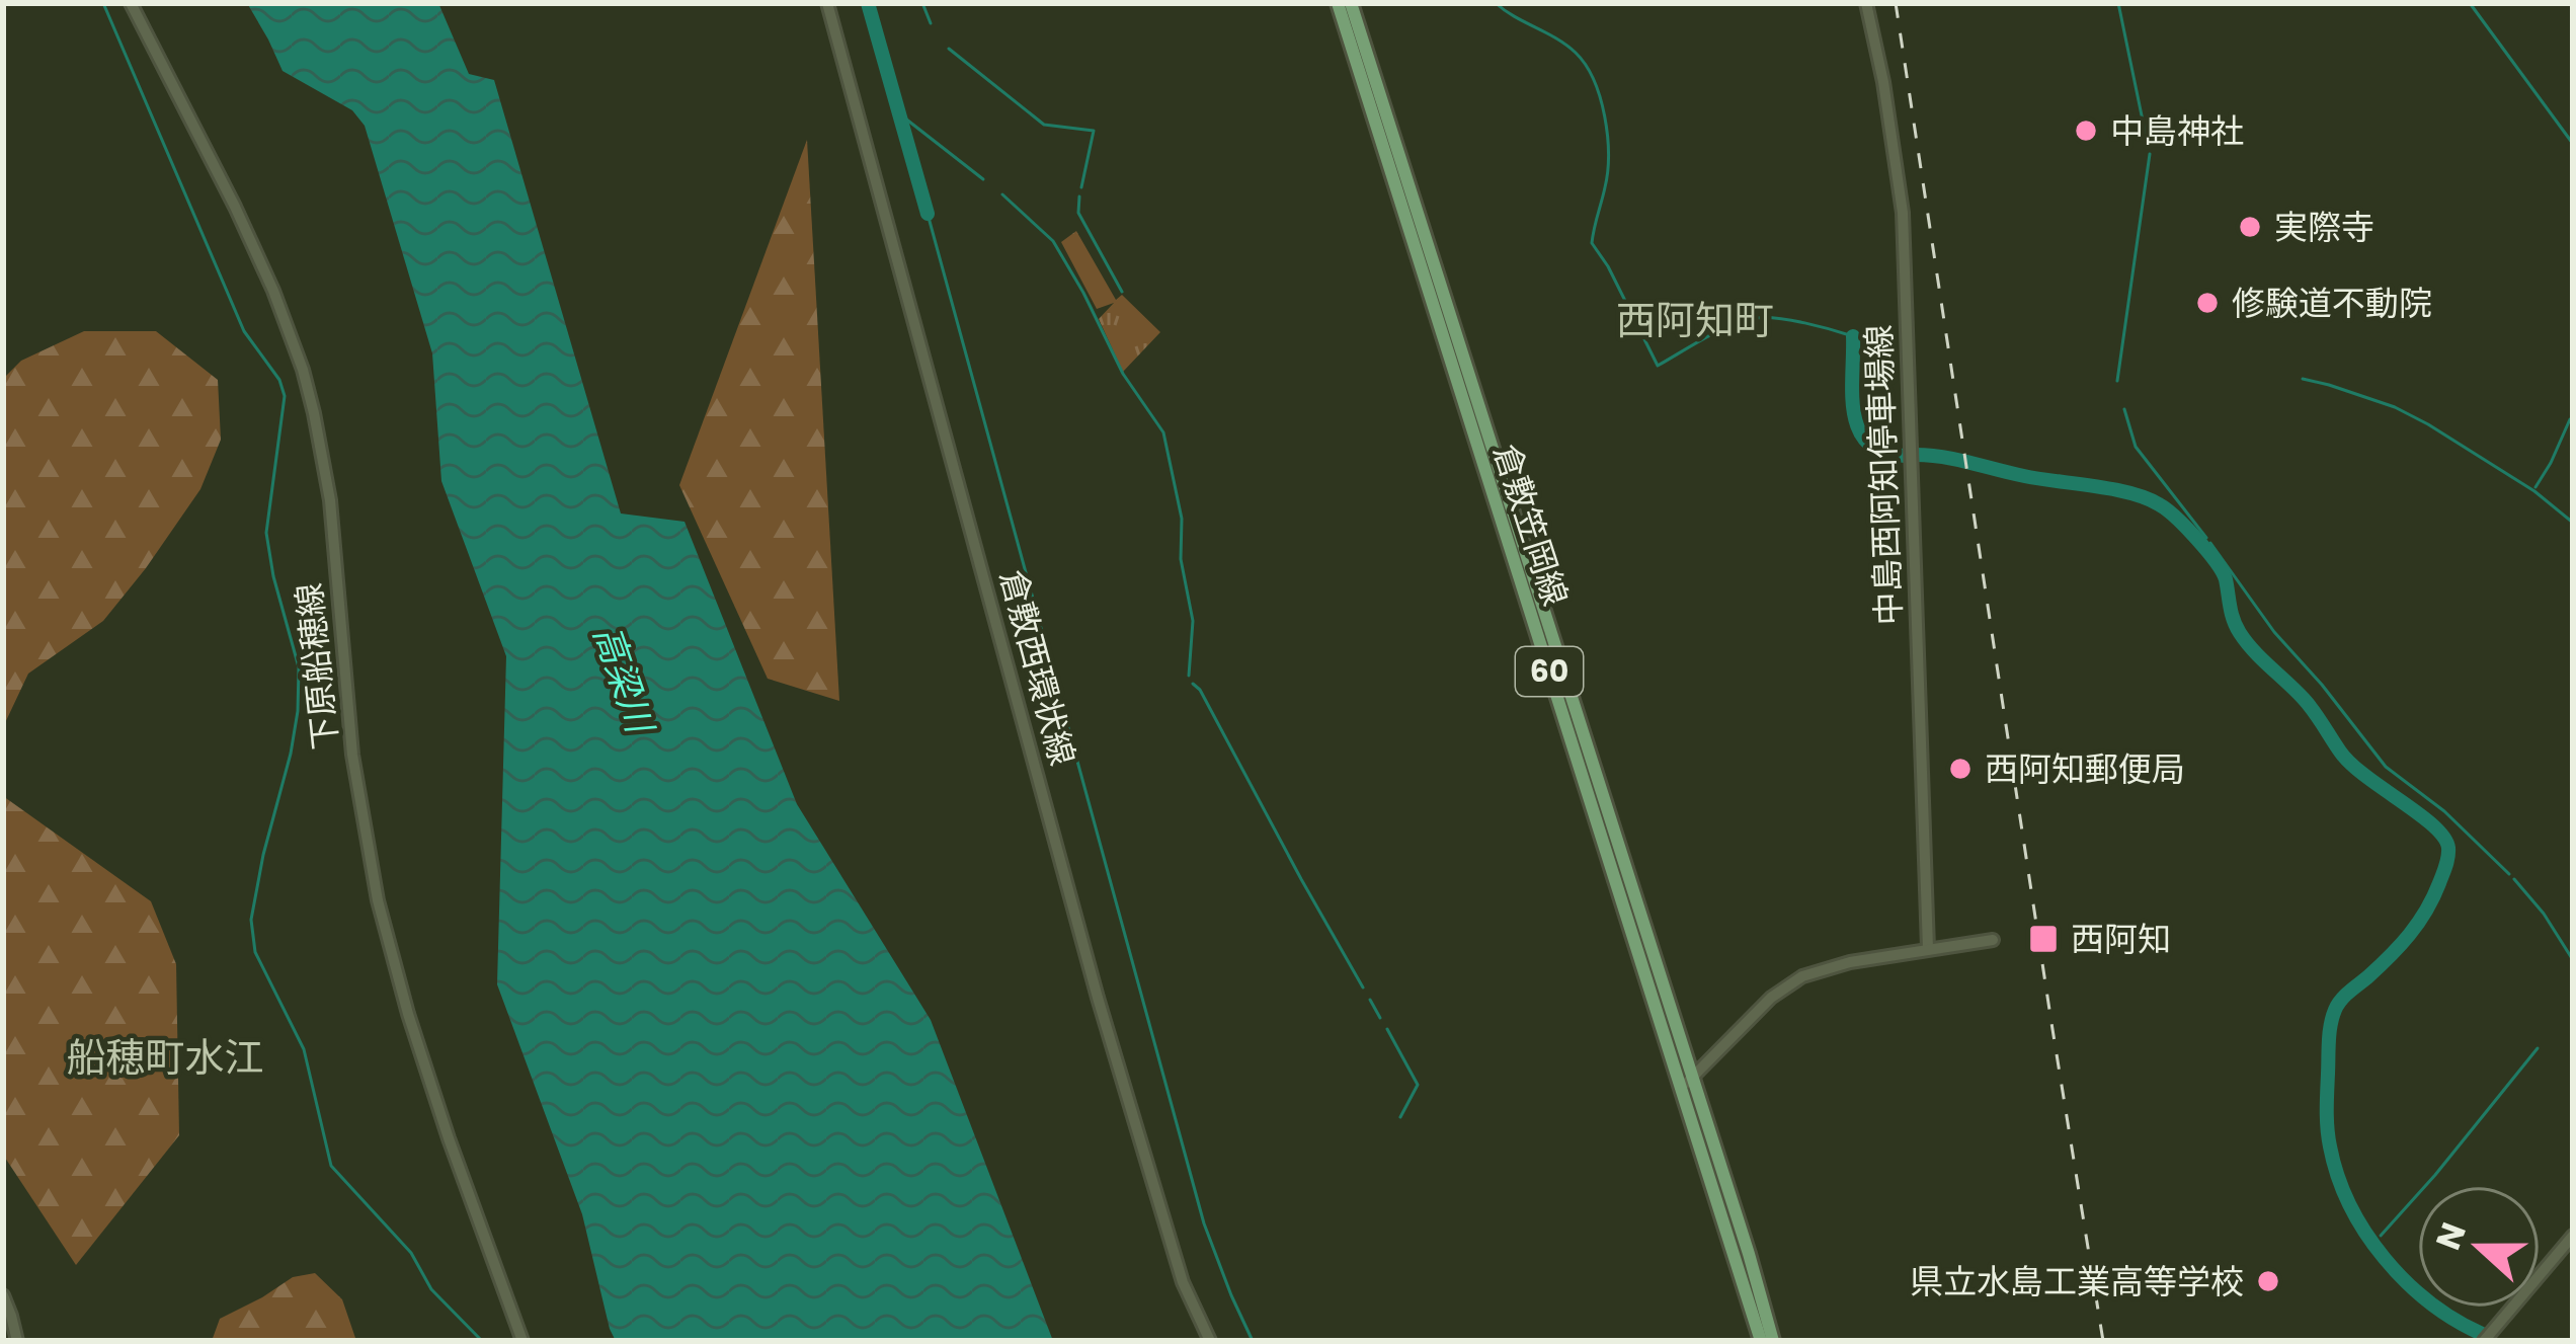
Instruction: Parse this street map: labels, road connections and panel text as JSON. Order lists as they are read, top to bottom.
{
  "streets": {
    "main road": [
      "中島西阿知停車場線",
      "倉敷笠岡線",
      "下原船穂線",
      "倉敷西環状線",
      "60"
    ]
  },
  "districts": ["西阿知町", "船穂町水江"],
  "water": ["高梁川"],
  "places": {
    "other": [
      "中島神社",
      "実際寺",
      "修験道不動院",
      "西阿知郵便局",
      "県立水島工業高等学校"
    ],
    "transit": ["西阿知"]
  },
  "north": "left"
}
